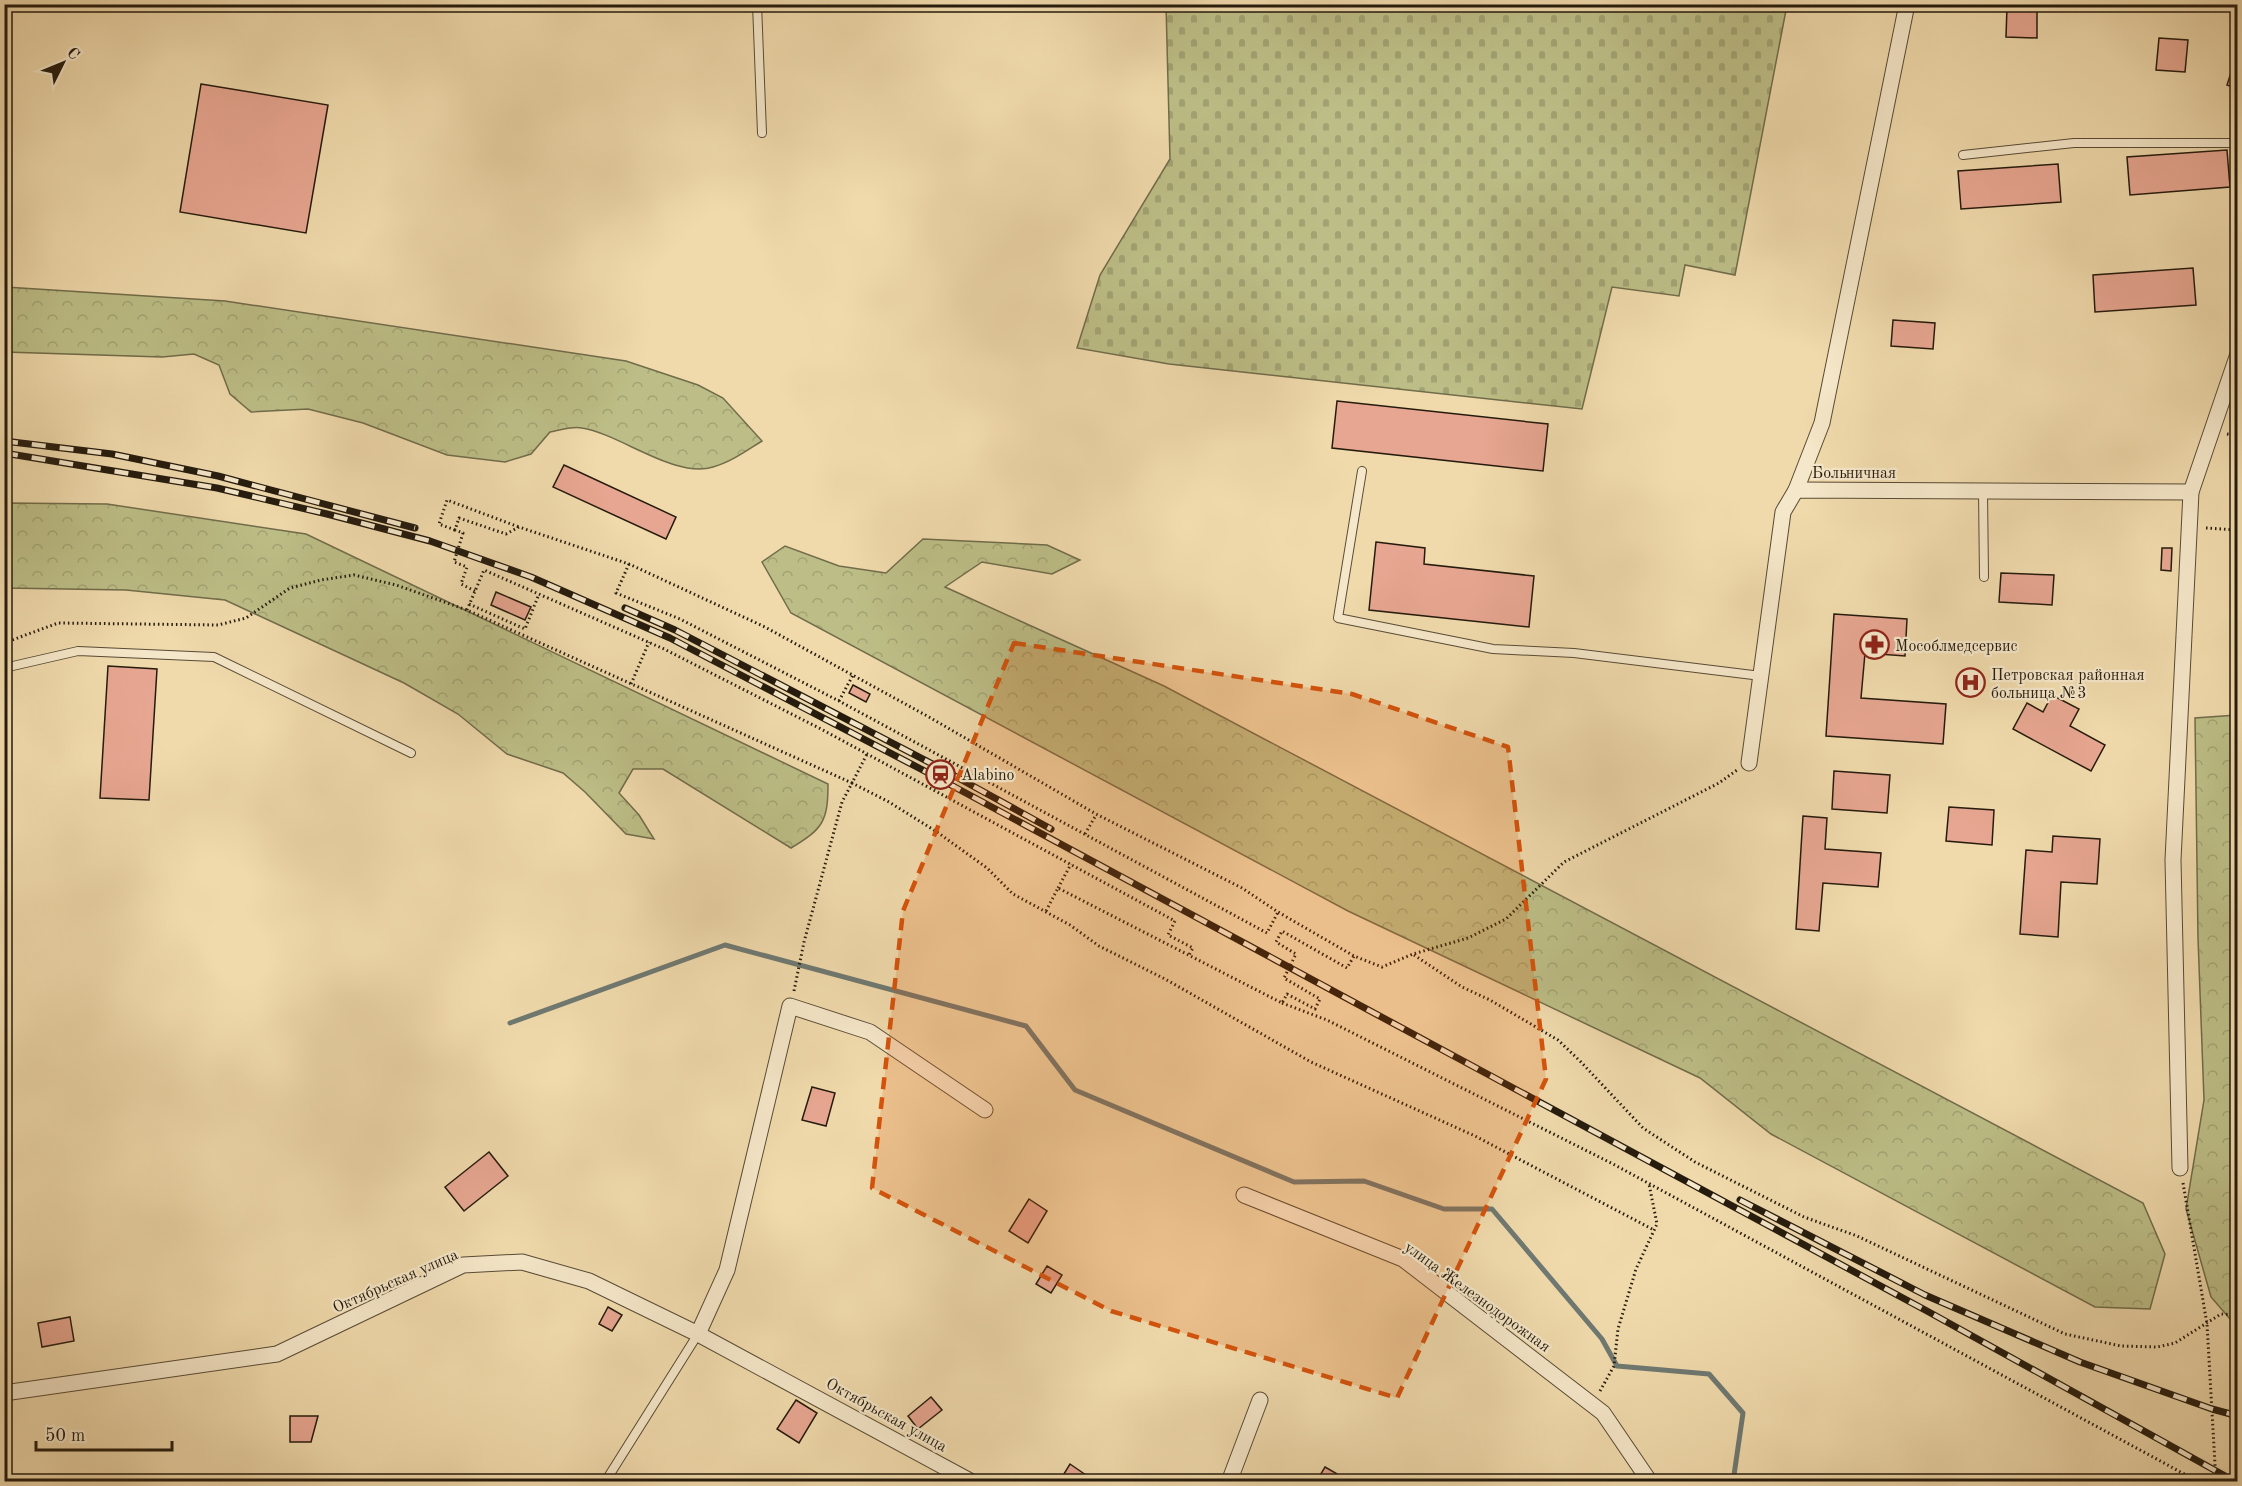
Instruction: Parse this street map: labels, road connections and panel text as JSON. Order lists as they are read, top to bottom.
{
  "streets": {
    "street": ["Больничная", "Октябрьская улица", "улица Железнодорожная"]
  },
  "places": {
    "pharmacy": ["Мособлмедсервис"],
    "hospital": ["Петровская районная больница №3"],
    "station": ["Alabino"]
  },
  "scale_bar": "50 m",
  "north": "top right"
}
